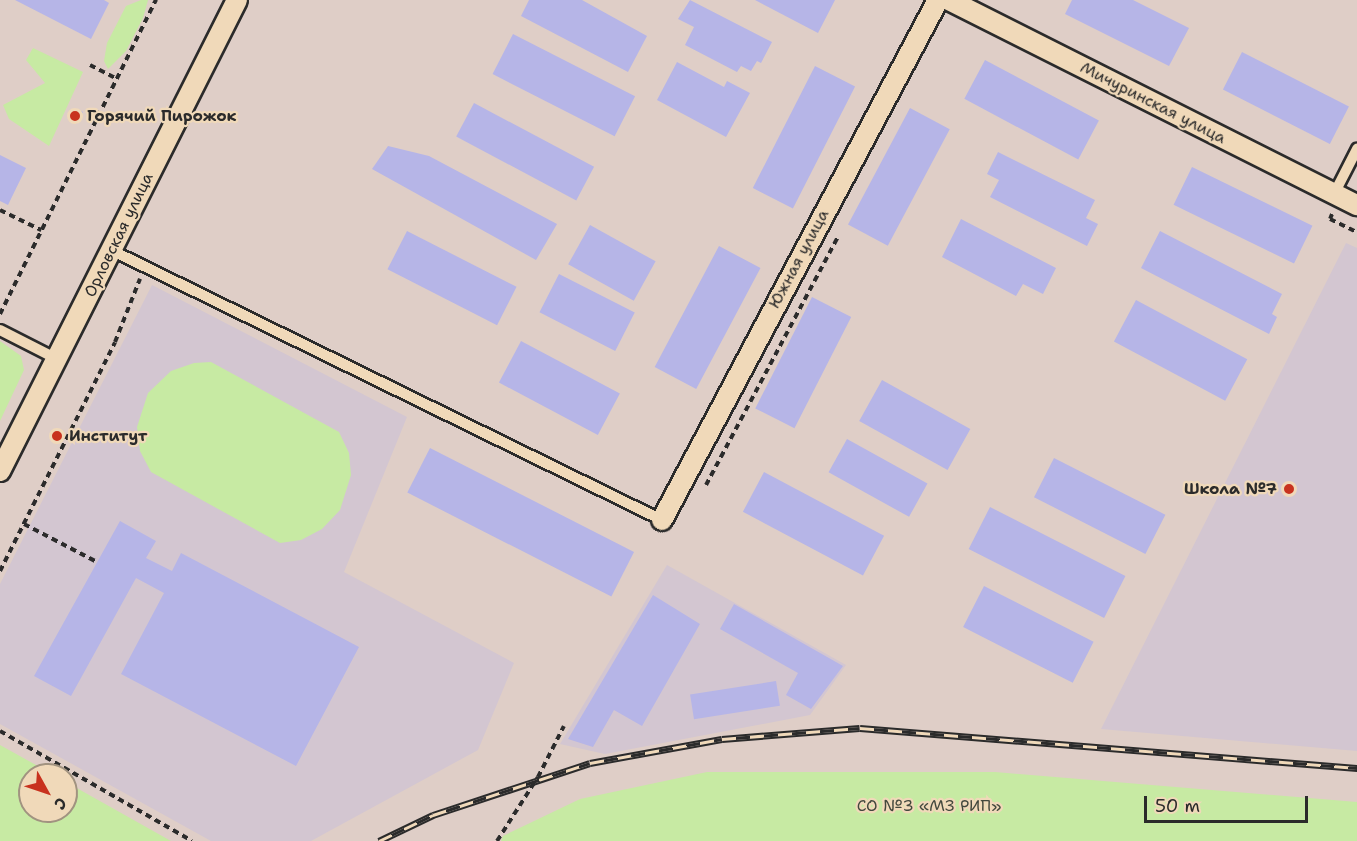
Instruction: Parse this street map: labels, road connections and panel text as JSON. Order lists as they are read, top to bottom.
{
  "streets": {
    "street": ["Мичуринская улица", "Орловская улица", "Южная улица"]
  },
  "parks": ["СО №3 «МЗ РИП»"],
  "places": ["Горячий Пирожок", "Институт", "Школа №7"],
  "scale_bar": "50 m",
  "north": "bottom right"
}
